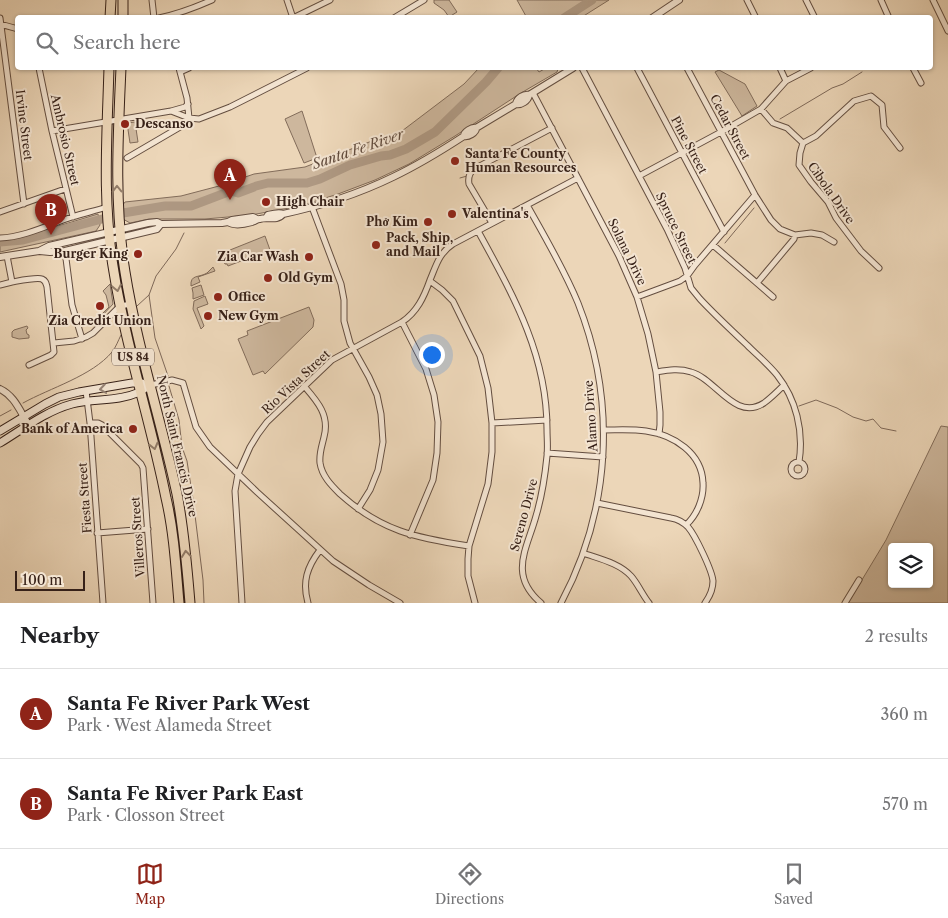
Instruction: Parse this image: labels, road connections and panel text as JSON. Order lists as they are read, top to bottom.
{
  "streets": {
    "highway": ["US 84", "North Saint Francis Drive"],
    "street": [
      "Irvine Street",
      "Cedar Street",
      "Ambrosio Street",
      "Pine Street",
      "Cibola Drive",
      "Spruce Street",
      "Solana Drive",
      "Rio Vista Street",
      "Alamo Drive",
      "Fiesta Street",
      "Sereno Drive",
      "Villeros Street"
    ]
  },
  "crossings": [
    ["Solana Drive", "Rio Vista Street"],
    ["US 84", "North Saint Francis Drive"],
    ["Rio Vista Street", "Alamo Drive"],
    ["Rio Vista Street", "Sereno Drive"],
    ["Fiesta Street", "Villeros Street"]
  ],
  "water": ["Santa Fe River"],
  "places": [
    "Descanso",
    "Santa Fe County Human Resources",
    "High Chair",
    "Valentina's",
    "Phở Kim",
    "Pack, Ship, and Mail",
    "Burger King",
    "Zia Car Wash",
    "Old Gym",
    "Office",
    "Zia Credit Union",
    "New Gym",
    "Bank of America"
  ],
  "scale_bar": "100 m",
  "page": {
    "search": "Search here",
    "pins": ["A", "B"],
    "scale": "100 m",
    "heading": ["Nearby", "2 results"],
    "list": [
      {
        "mark": "A",
        "name": "Santa Fe River Park West",
        "note": "Park · West Alameda Street",
        "value": "360 m"
      },
      {
        "mark": "B",
        "name": "Santa Fe River Park East",
        "note": "Park · Closson Street",
        "value": "570 m"
      }
    ],
    "nav": ["Map", "Directions", "Saved"]
  }
}
